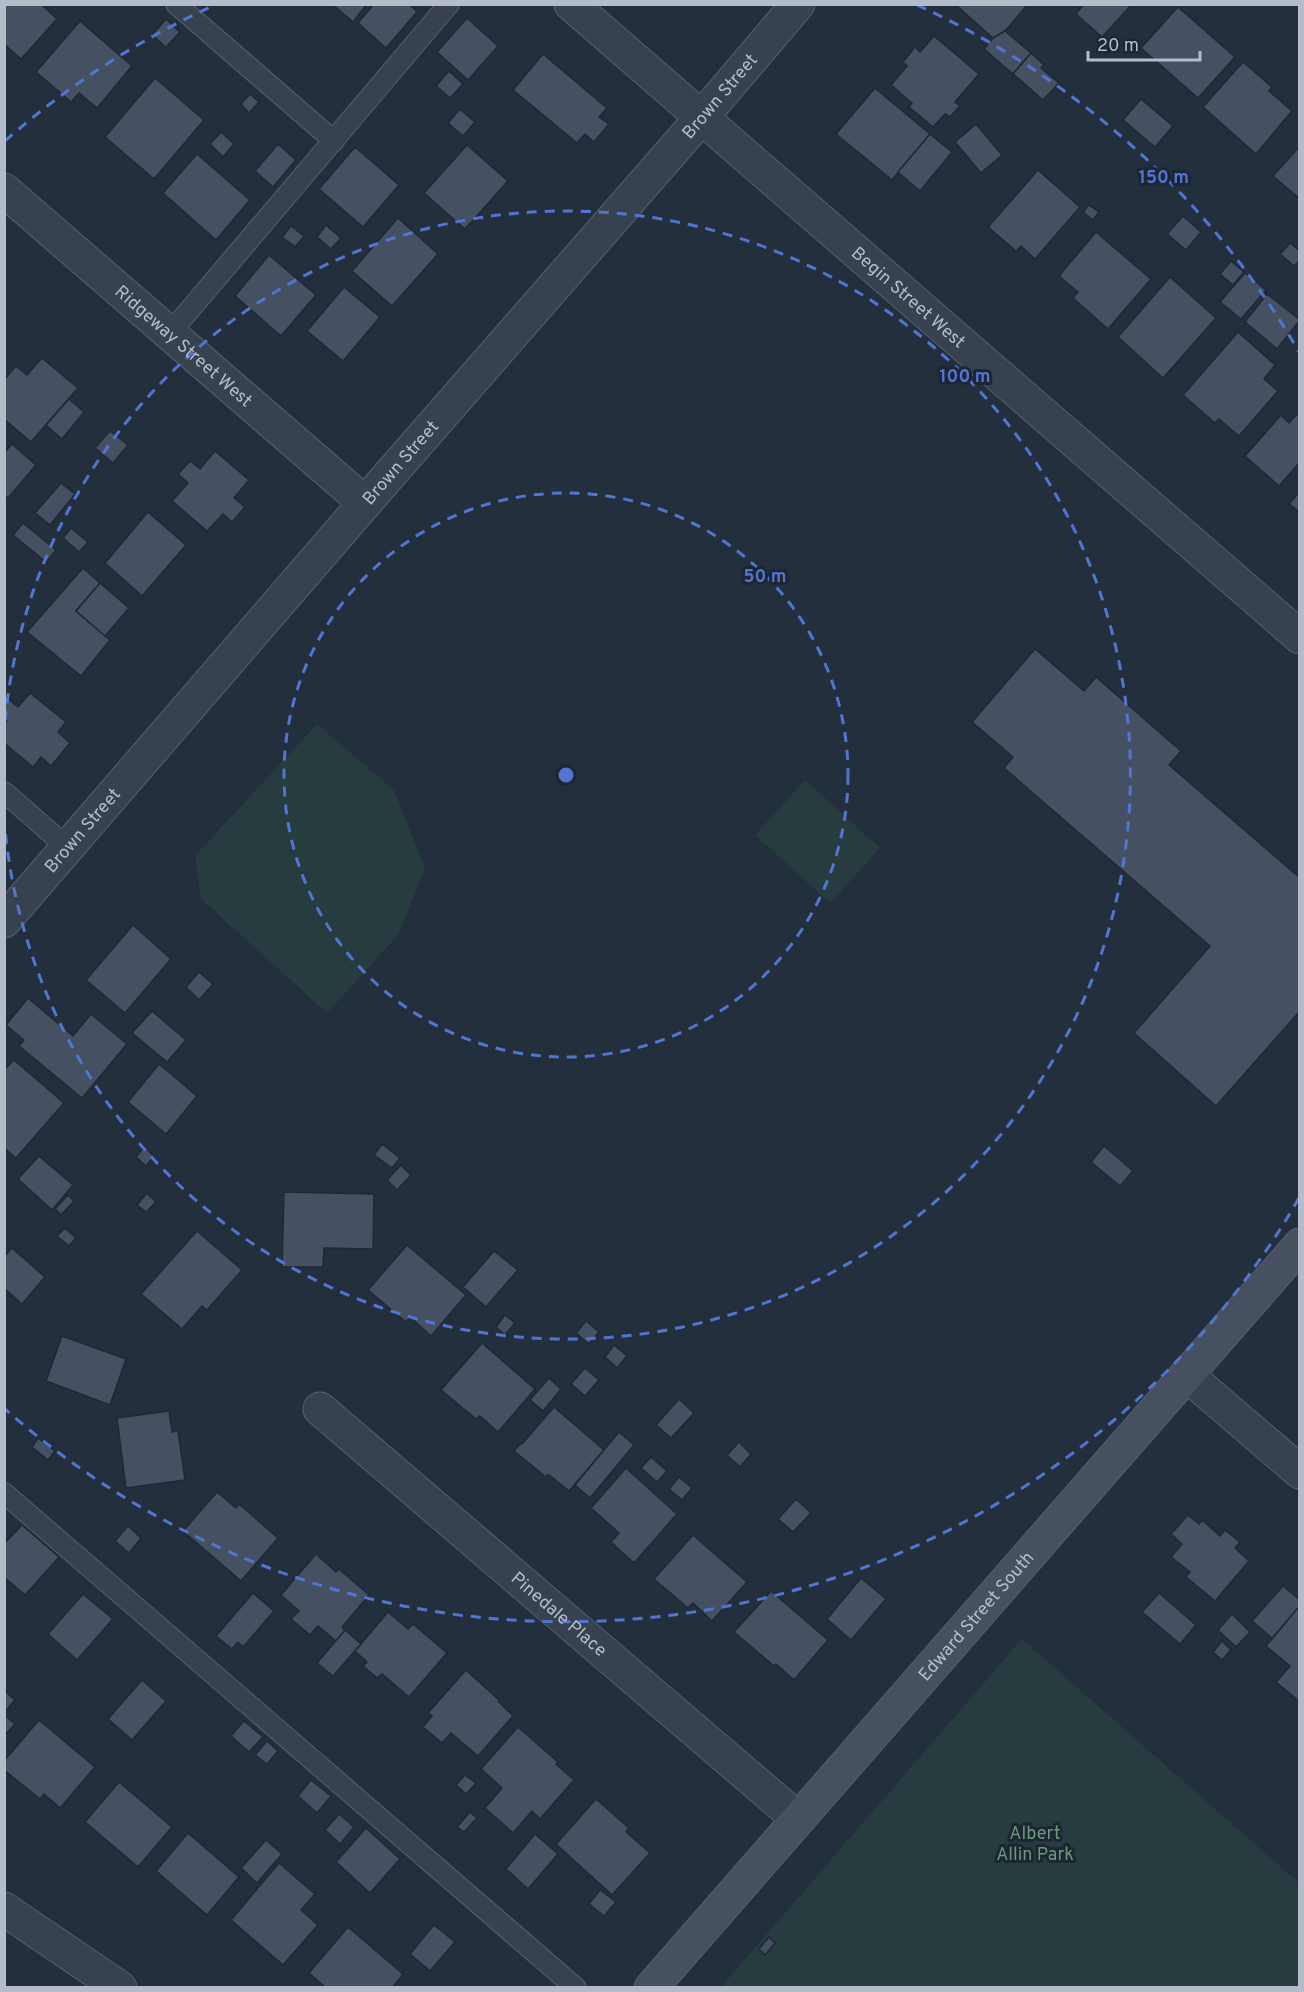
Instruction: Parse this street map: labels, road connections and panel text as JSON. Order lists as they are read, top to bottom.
{
  "streets": {
    "main road": ["Edward Street South"],
    "street": [
      "Brown Street",
      "Begin Street West",
      "Ridgeway Street West",
      "Pinedale Place"
    ]
  },
  "crossings": [
    ["Brown Street", "Begin Street West"],
    ["Brown Street", "Ridgeway Street West"],
    ["Pinedale Place", "Edward Street South"]
  ],
  "parks": ["Albert Allin Park"],
  "scale_bar": "20 m",
  "rings": ["150 m", "100 m", "50 m"]
}
